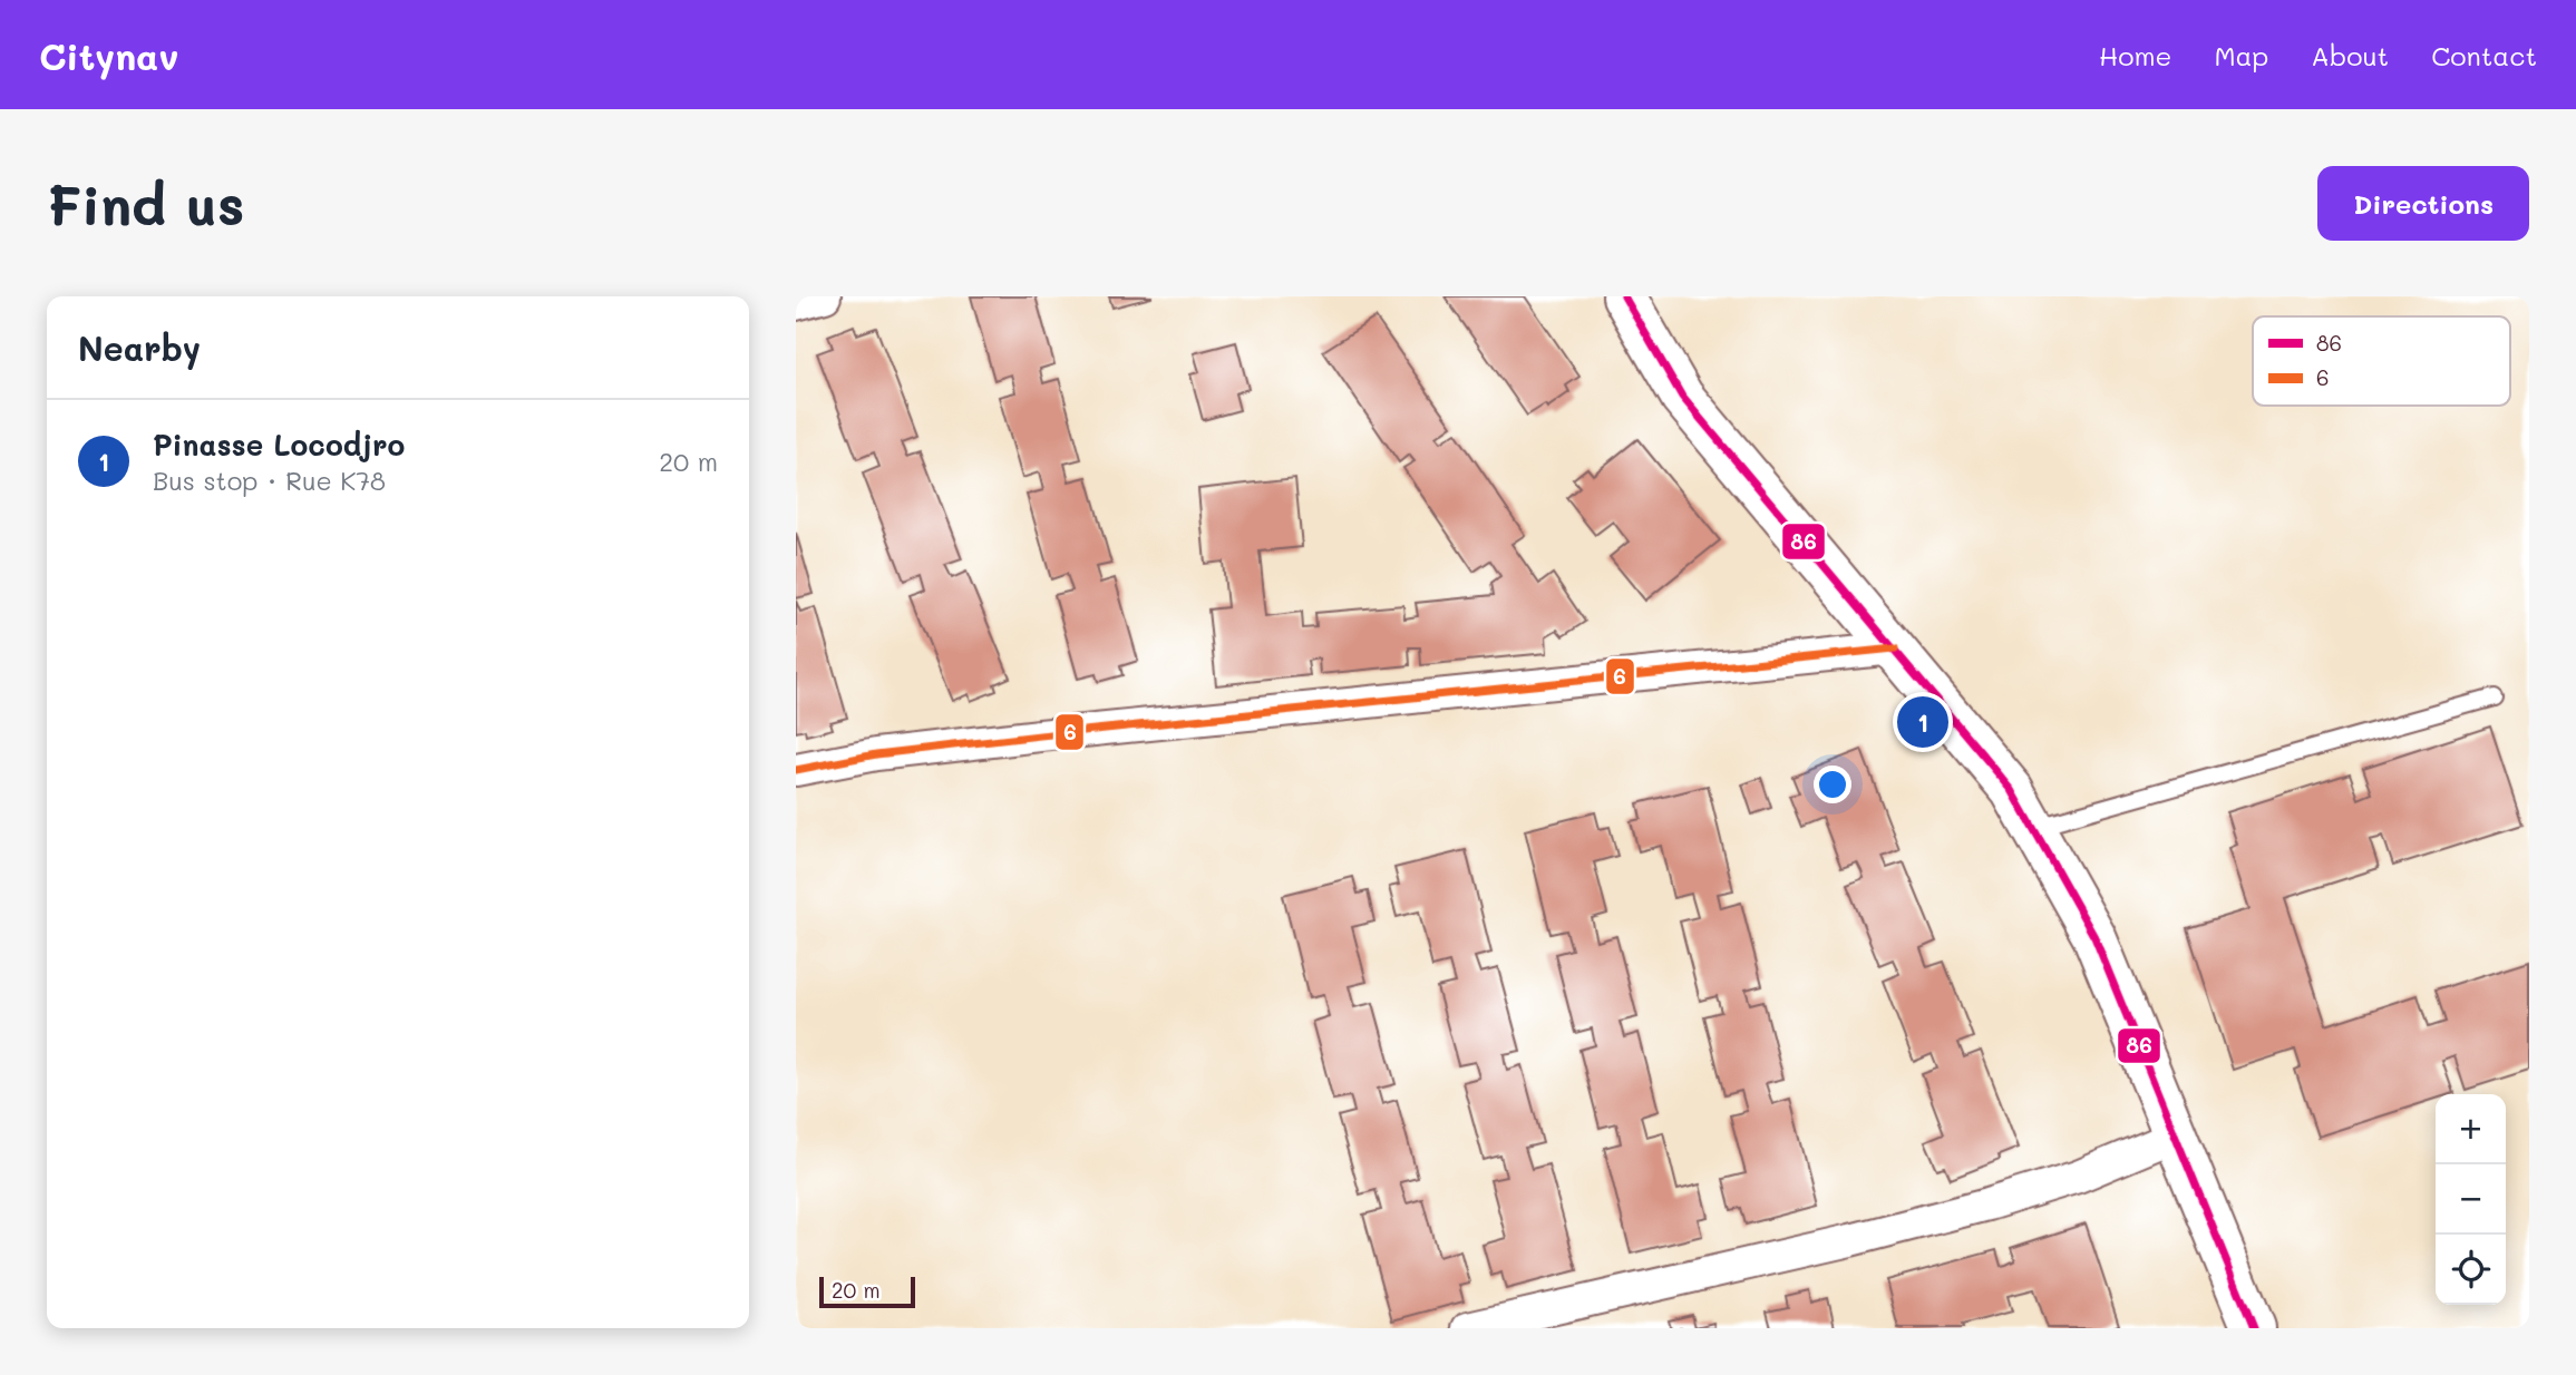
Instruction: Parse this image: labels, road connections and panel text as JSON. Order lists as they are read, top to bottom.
{
  "lines": ["transit line 86", "transit line 6"],
  "legend": ["86", "6"],
  "scale_bar": "20 m",
  "page": {
    "header": "Citynav",
    "nav": [
      "Home",
      "Map",
      "About",
      "Contact"
    ],
    "buttons": "Directions",
    "title": "Find us",
    "heading": "Nearby",
    "list": [
      {
        "mark": "1",
        "name": "Pinasse Locodjro",
        "note": "Bus stop · Rue K78",
        "value": "20 m"
      }
    ],
    "pins": "1",
    "map_buttons": ["+", "−"],
    "scale": "20 m"
  }
}
